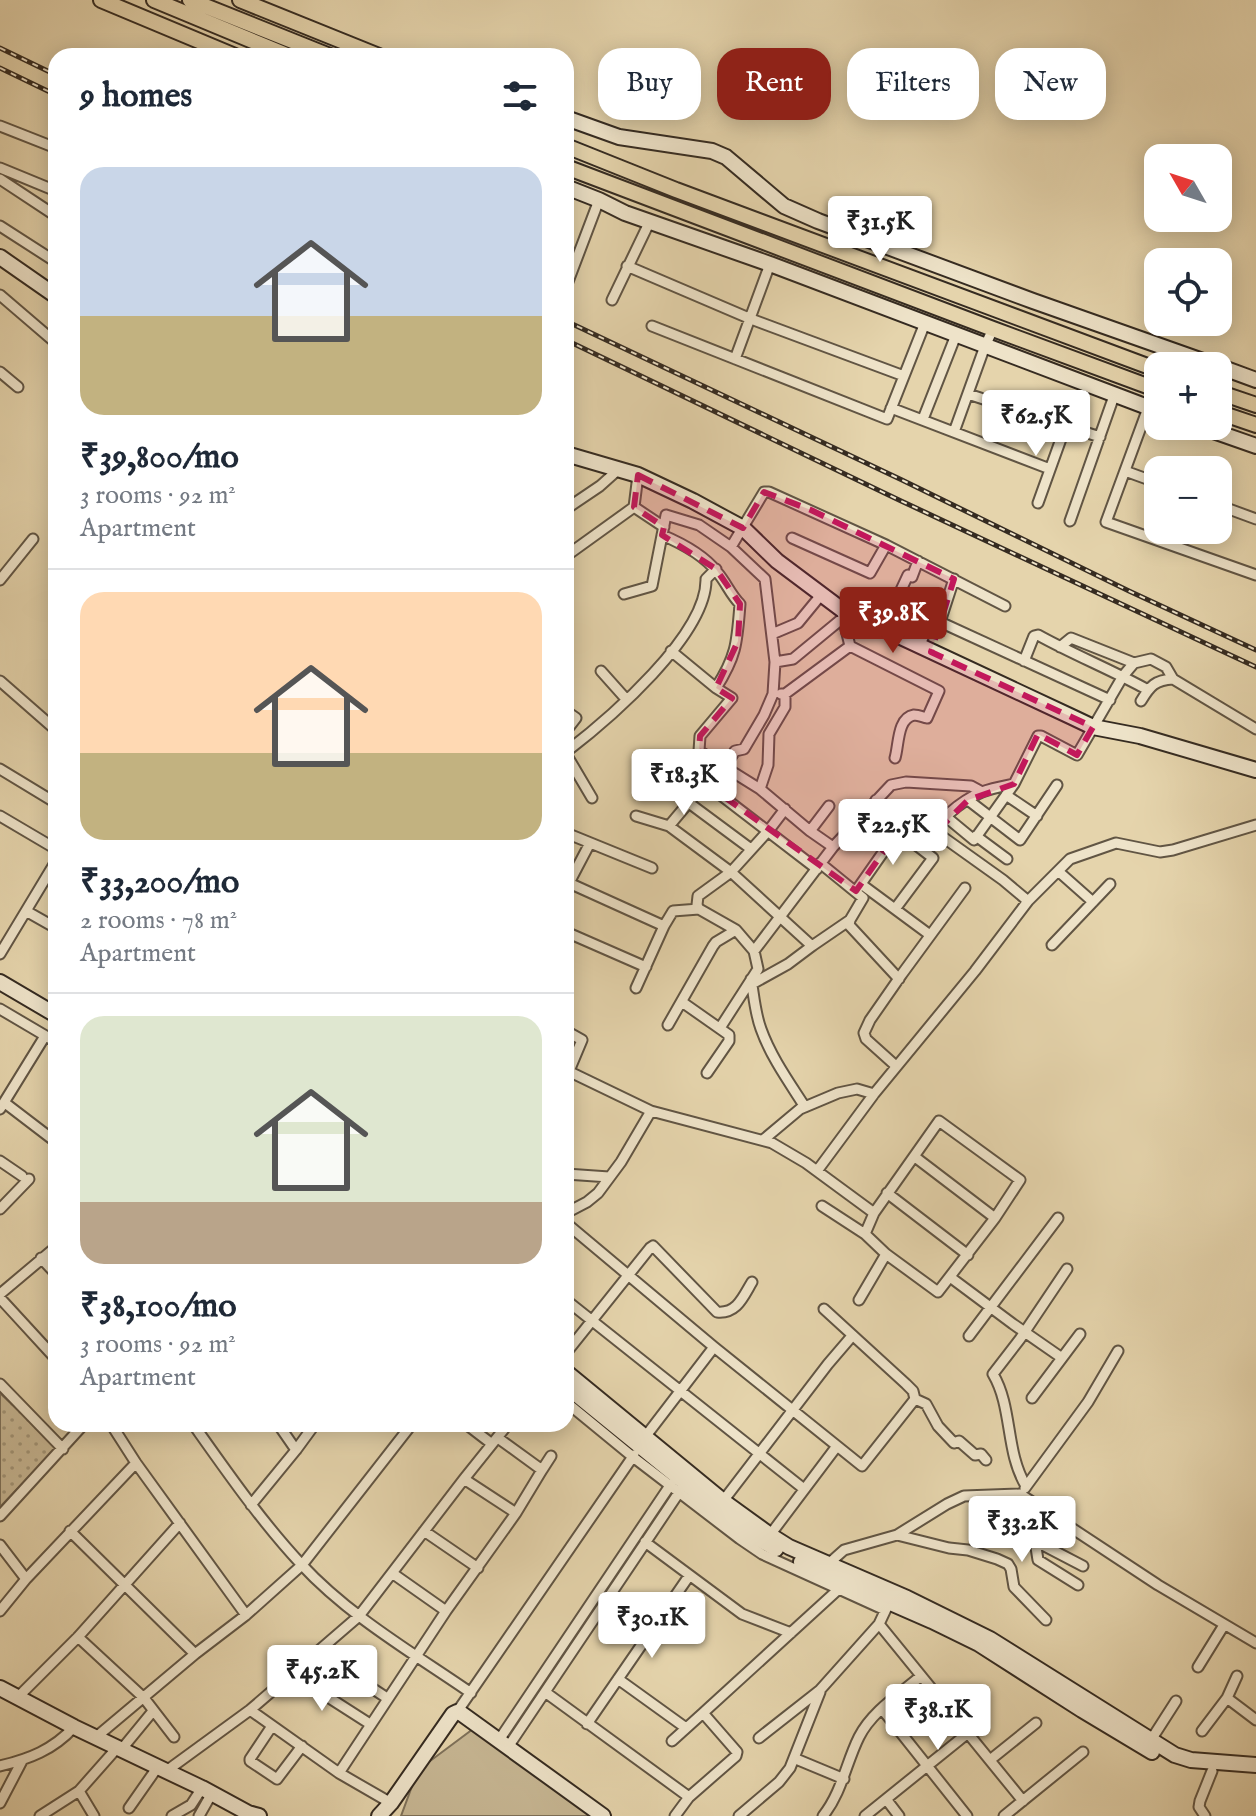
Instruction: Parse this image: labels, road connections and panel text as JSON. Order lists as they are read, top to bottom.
{
  "north": "top left",
  "page": {
    "chip": [
      "Buy",
      "Rent",
      "Filters",
      "New"
    ],
    "heading": "9 homes",
    "map_buttons": ["+", "−"],
    "list": [
      {
        "name": "₹39,800/mo",
        "note": "3 rooms · 92 m² · Apartment"
      },
      {
        "name": "₹33,200/mo",
        "note": "2 rooms · 78 m² · Apartment"
      },
      {
        "name": "₹38,100/mo",
        "note": "3 rooms · 92 m² · Apartment"
      }
    ],
    "price": [
      "₹31.5K",
      "₹62.5K",
      "₹39.8K",
      "₹18.3K",
      "₹22.5K",
      "₹33.2K",
      "₹30.1K",
      "₹45.2K",
      "₹38.1K"
    ]
  }
}
